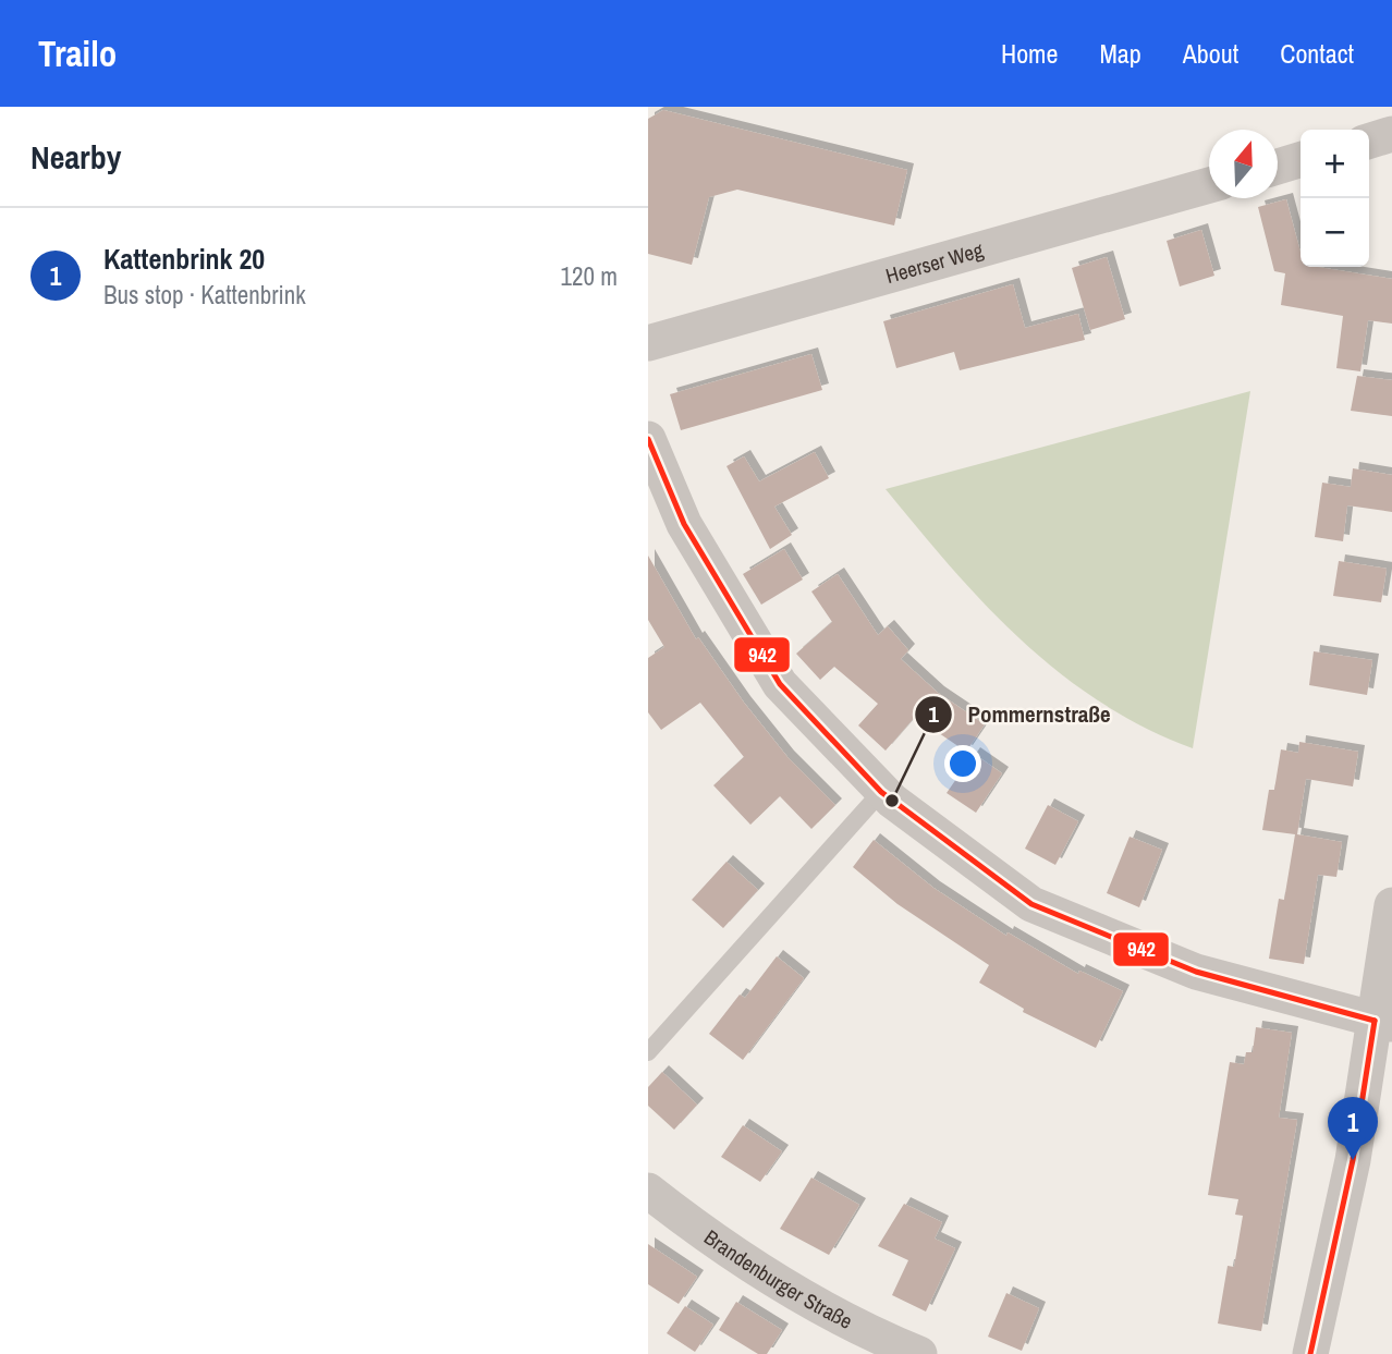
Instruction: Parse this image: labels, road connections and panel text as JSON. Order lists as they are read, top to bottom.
{
  "streets": {
    "street": ["Heerser Weg", "Brandenburger Straße"]
  },
  "places": ["Pommernstraße"],
  "lines": ["transit line 942"],
  "north": "top",
  "page": {
    "header": "Trailo",
    "nav": [
      "Home",
      "Map",
      "About",
      "Contact"
    ],
    "heading": "Nearby",
    "map_buttons": ["+", "−"],
    "list": [
      {
        "mark": "1",
        "name": "Kattenbrink 20",
        "note": "Bus stop · Kattenbrink",
        "value": "120 m"
      }
    ],
    "pins": "1"
  }
}
